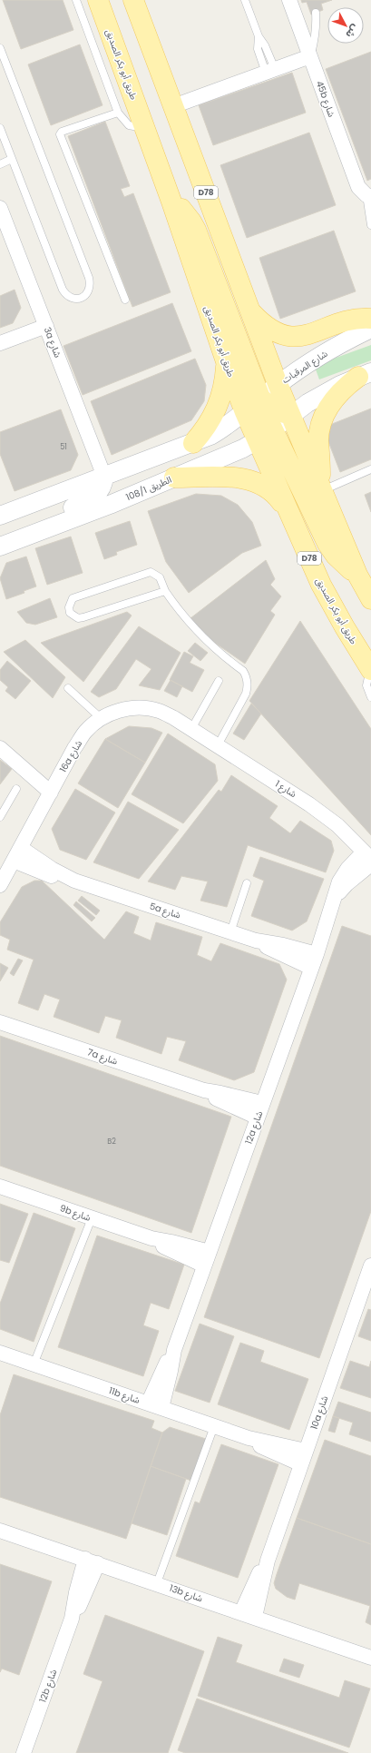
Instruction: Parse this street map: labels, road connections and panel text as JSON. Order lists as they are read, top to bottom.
{
  "streets": {
    "main road": ["طريق أبو بكر الصديق", "D78"],
    "street": [
      "45b شارع",
      "3a شارع",
      "شارع المرقبات",
      "108/1 الطريق",
      "16a شارع",
      "شارع 1",
      "5a شارع",
      "7a شارع",
      "12a شارع",
      "9b شارع",
      "11b شارع",
      "10a شارع",
      "13b شارع",
      "12b شارع"
    ]
  },
  "crossings": [
    ["طريق أبو بكر الصديق", "شارع المرقبات"],
    ["طريق أبو بكر الصديق", "108/1 الطريق"],
    ["D78", "شارع المرقبات"],
    ["D78", "108/1 الطريق"],
    ["16a شارع", "شارع 1"],
    ["16a شارع", "5a شارع"],
    ["شارع 1", "12a شارع"],
    ["5a شارع", "12a شارع"],
    ["7a شارع", "12a شارع"],
    ["12a شارع", "9b شارع"],
    ["12a شارع", "11b شارع"],
    ["11b شارع", "10a شارع"],
    ["10a شارع", "13b شارع"],
    ["13b شارع", "12b شارع"]
  ],
  "house_numbers": ["51", "B2"],
  "north": "bottom right"
}
